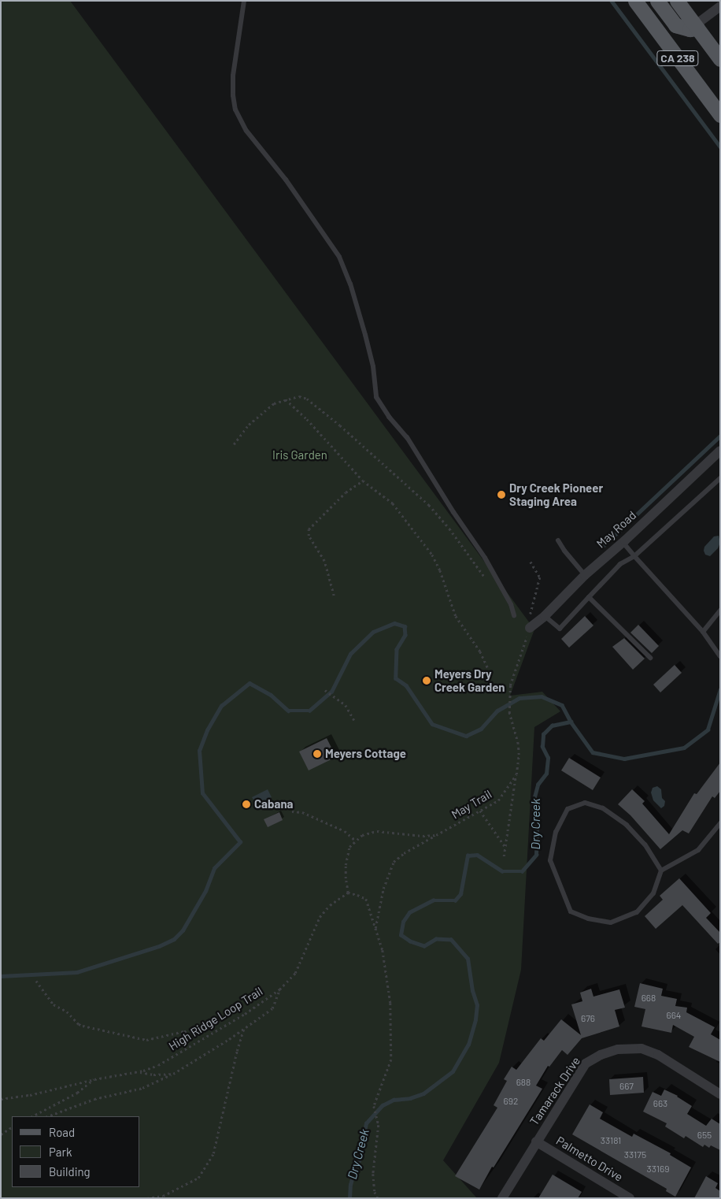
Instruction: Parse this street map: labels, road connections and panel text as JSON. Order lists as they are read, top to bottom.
{
  "streets": {
    "main road": ["CA 238"],
    "street": ["May Road", "Tamarack Drive", "Palmetto Drive"],
    "path": ["May Trail", "High Ridge Loop Trail"]
  },
  "crossings": [
    ["May Road", "May Trail"],
    ["Tamarack Drive", "Palmetto Drive"]
  ],
  "water": ["Dry Creek"],
  "parks": ["Iris Garden"],
  "places": [
    "Dry Creek Pioneer Staging Area",
    "Meyers Dry Creek Garden",
    "Meyers Cottage",
    "Cabana"
  ],
  "house_numbers": [
    "668",
    "664",
    "676",
    "688",
    "667",
    "692",
    "663",
    "655",
    "33181",
    "33175",
    "33169"
  ],
  "legend": ["Road", "Park", "Building"]
}
